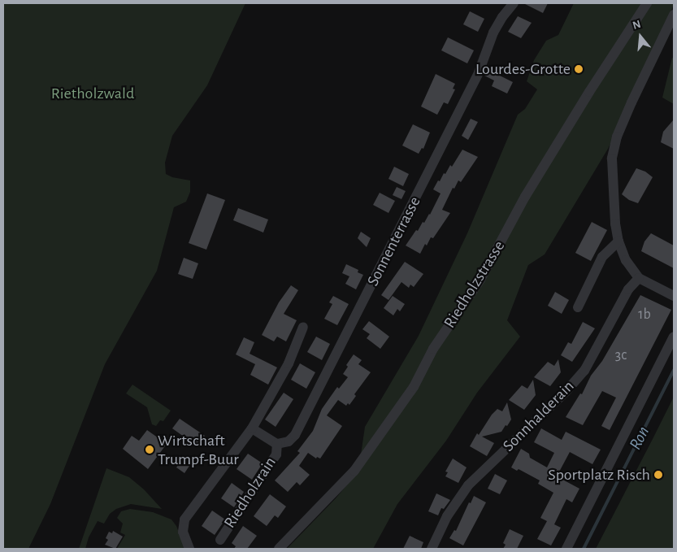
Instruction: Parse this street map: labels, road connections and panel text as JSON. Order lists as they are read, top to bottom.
{
  "streets": {
    "street": [
      "Sonnenterrasse",
      "Riedholzstrasse",
      "Sonnhalderain",
      "Riedholzrain"
    ]
  },
  "crossings": [
    ["Sonnenterrasse", "Riedholzrain"]
  ],
  "water": ["Ron"],
  "parks": ["Rietholzwald"],
  "places": ["Lourdes-Grotte", "Wirtschaft Trumpf-Buur", "Sportplatz Risch"],
  "house_numbers": ["1b", "3c"],
  "north": "top"
}
